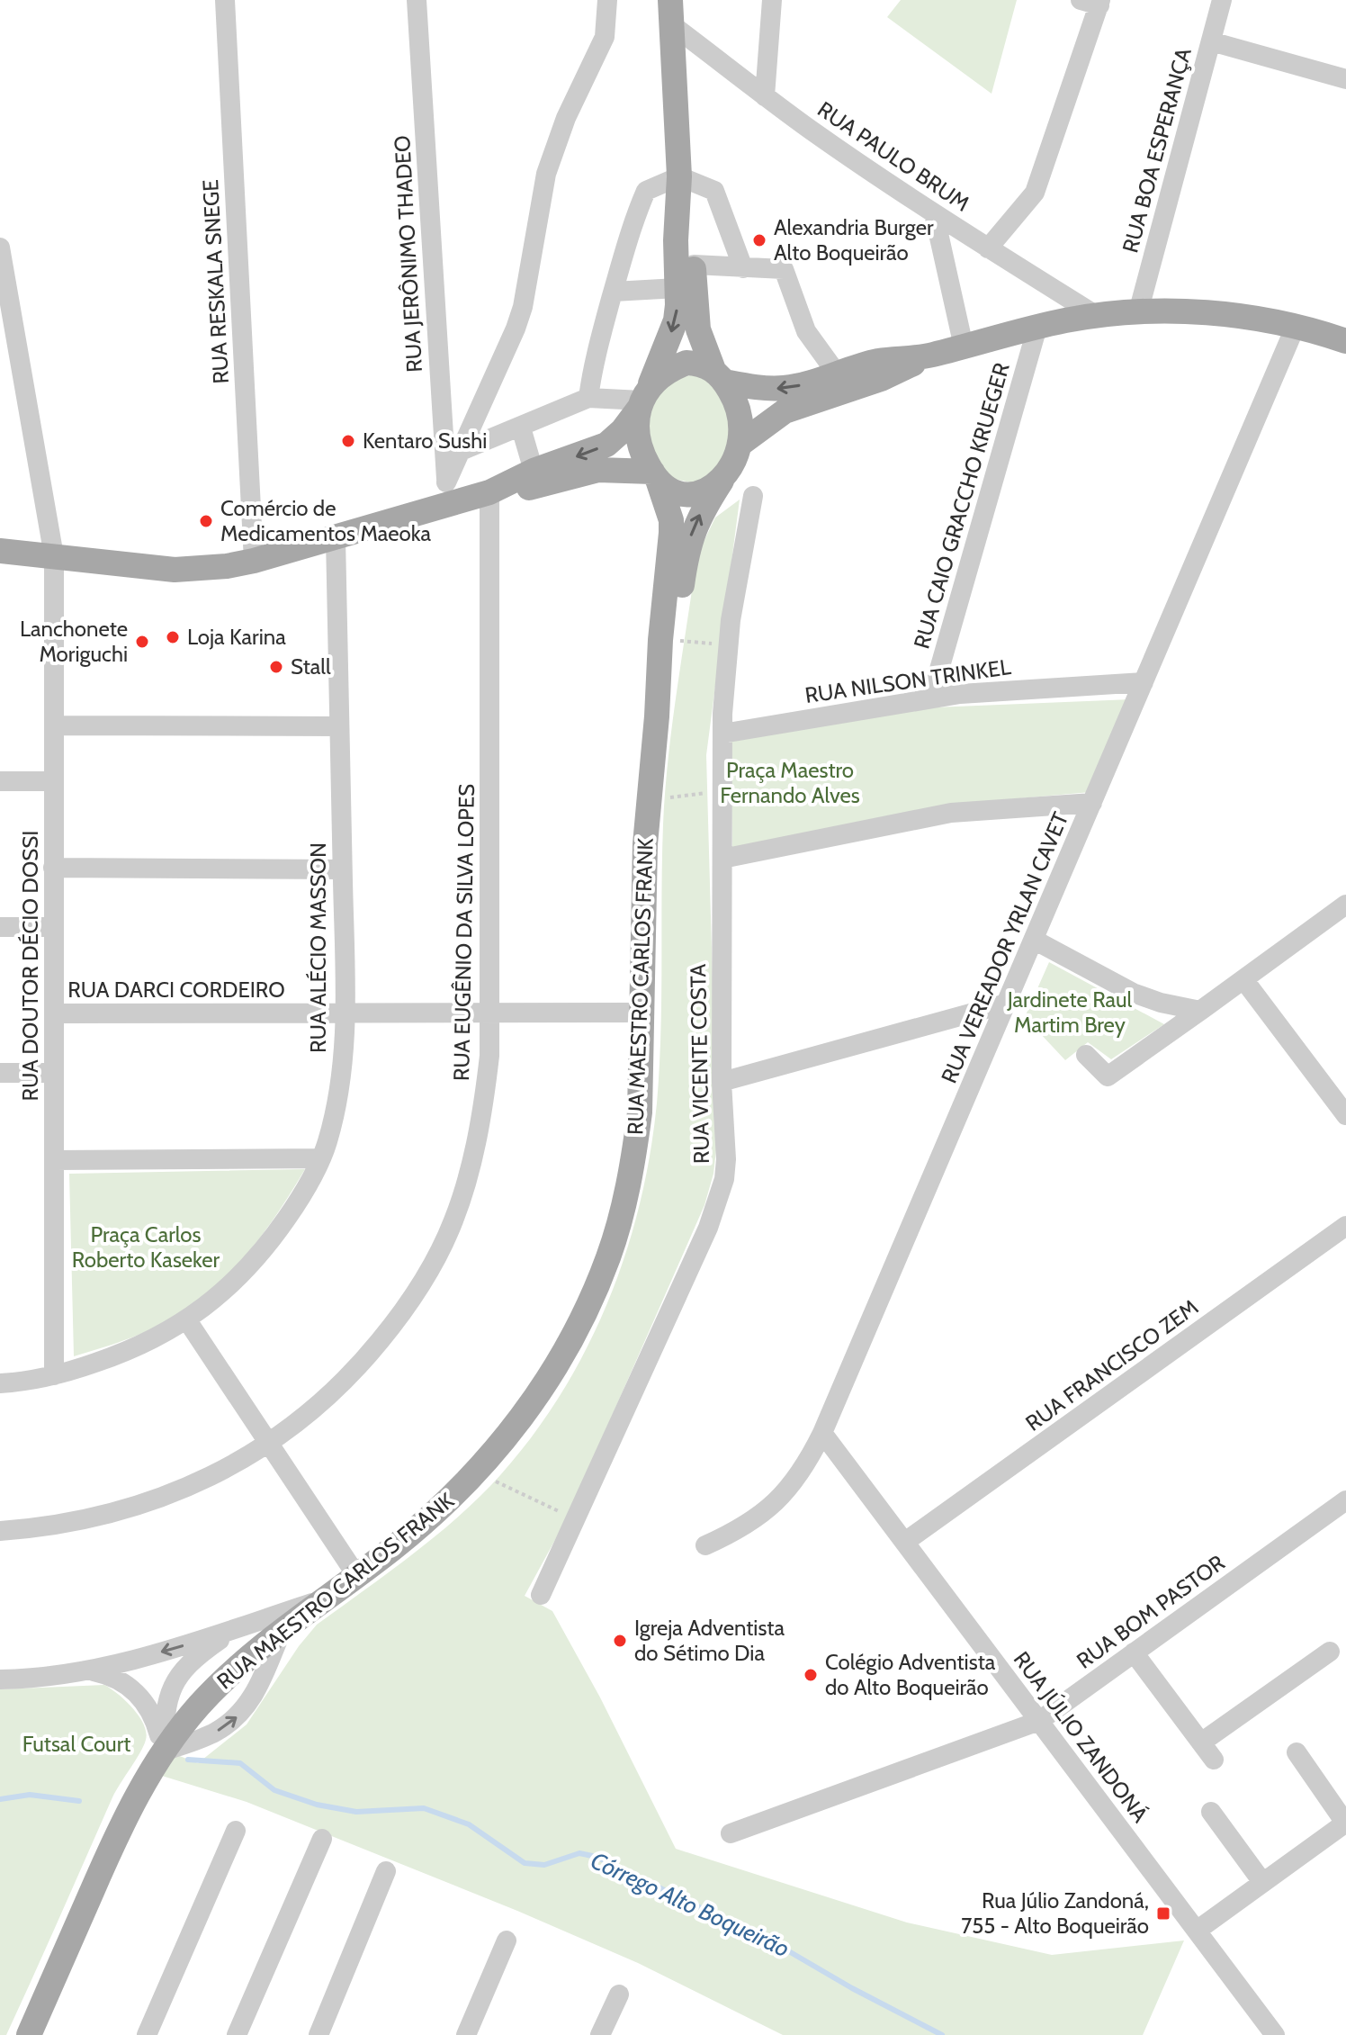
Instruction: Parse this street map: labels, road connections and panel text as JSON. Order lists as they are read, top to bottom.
{
  "streets": {
    "main road": ["RUA MAESTRO CARLOS FRANK"],
    "street": [
      "RUA BOA ESPERANÇA",
      "RUA PAULO BRUM",
      "RUA JERÔNIMO THADEO",
      "RUA RESKALA SNEGE",
      "RUA CAIO GRACCHO KRUEGER",
      "RUA NILSON TRINKEL",
      "RUA EUGÊNIO DA SILVA LOPES",
      "RUA ALÉCIO MASSON",
      "RUA VEREADOR YRLAN CAVET",
      "RUA DOUTOR DÉCIO DOSSI",
      "RUA DARCI CORDEIRO",
      "RUA VICENTE COSTA",
      "RUA FRANCISCO ZEM",
      "RUA BOM PASTOR",
      "RUA JÚLIO ZANDONÁ"
    ]
  },
  "crossings": [
    ["RUA CAIO GRACCHO KRUEGER", "RUA NILSON TRINKEL"],
    ["RUA NILSON TRINKEL", "RUA VEREADOR YRLAN CAVET"],
    ["RUA NILSON TRINKEL", "RUA VICENTE COSTA"],
    ["RUA EUGÊNIO DA SILVA LOPES", "RUA DARCI CORDEIRO"],
    ["RUA ALÉCIO MASSON", "RUA DOUTOR DÉCIO DOSSI"],
    ["RUA ALÉCIO MASSON", "RUA DARCI CORDEIRO"],
    ["RUA VEREADOR YRLAN CAVET", "RUA JÚLIO ZANDONÁ"],
    ["RUA DOUTOR DÉCIO DOSSI", "RUA DARCI CORDEIRO"],
    ["RUA MAESTRO CARLOS FRANK", "RUA DARCI CORDEIRO"],
    ["RUA FRANCISCO ZEM", "RUA JÚLIO ZANDONÁ"],
    ["RUA BOM PASTOR", "RUA JÚLIO ZANDONÁ"]
  ],
  "water": ["Córrego Alto Boqueirão"],
  "parks": [
    "Praça Maestro Fernando Alves",
    "Jardinete Raul Martim Brey",
    "Praça Carlos Roberto Kaseker",
    "Futsal Court"
  ],
  "places": {
    "other": [
      "Alexandria Burger Alto Boqueirão",
      "Kentaro Sushi",
      "Comércio de Medicamentos Maeoka",
      "Loja Karina",
      "Lanchonete Moriguchi",
      "Stall",
      "Igreja Adventista do Sétimo Dia",
      "Colégio Adventista do Alto Boqueirão"
    ],
    "transit": ["Rua Júlio Zandoná, 755 - Alto Boqueirão"]
  }
}
